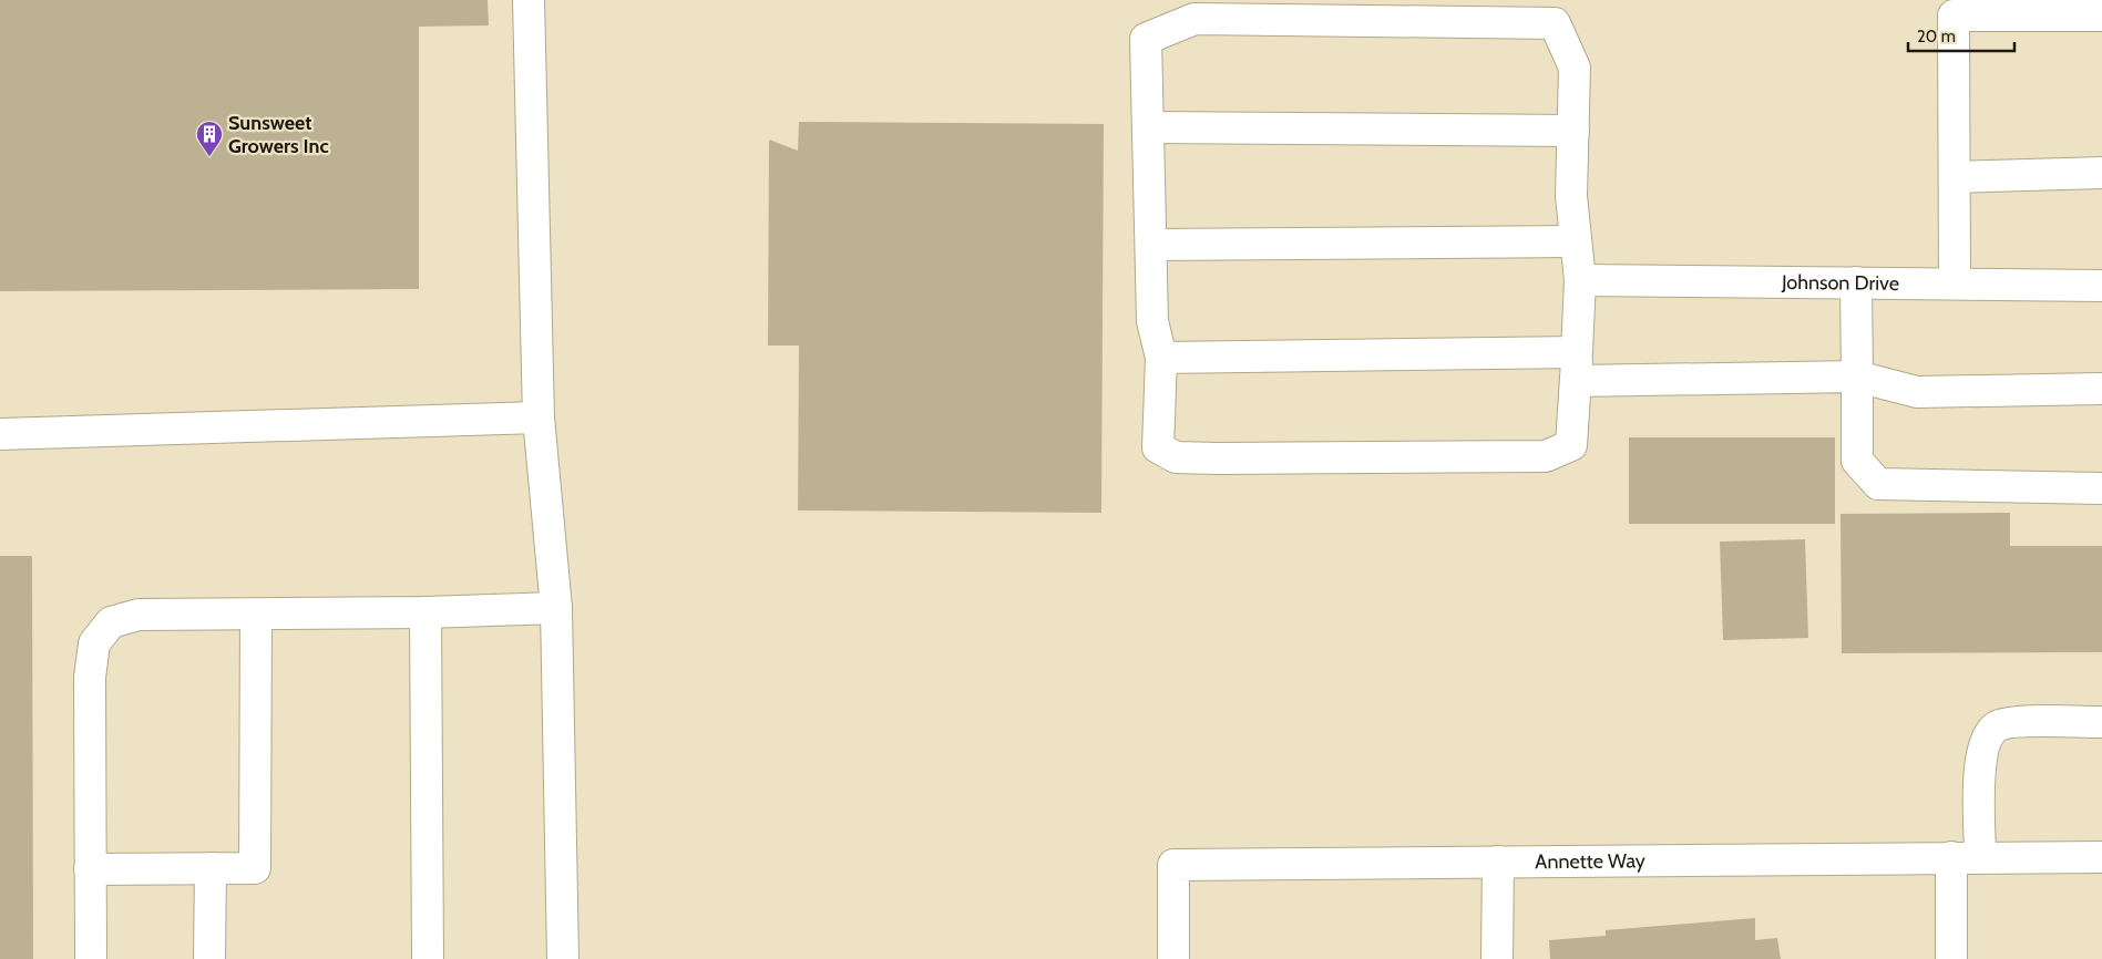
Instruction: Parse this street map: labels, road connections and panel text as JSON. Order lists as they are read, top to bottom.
{
  "streets": {
    "street": ["Johnson Drive", "Annette Way"]
  },
  "places": {
    "building": ["Sunsweet Growers Inc"]
  },
  "scale_bar": "20 m"
}
